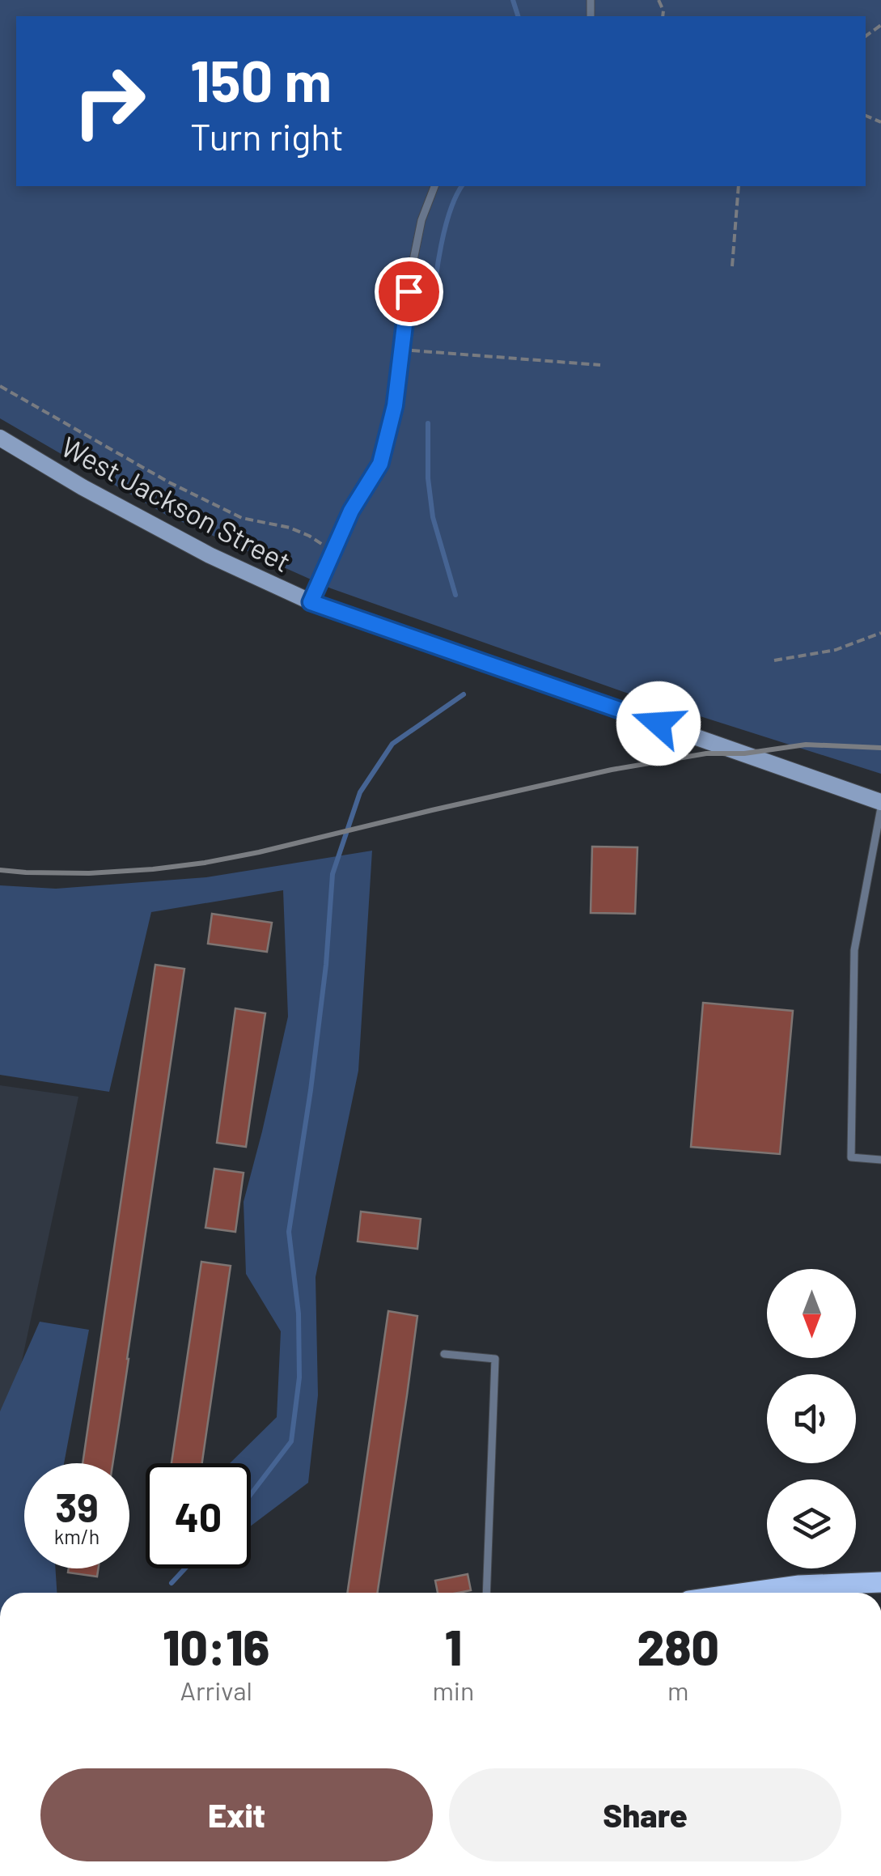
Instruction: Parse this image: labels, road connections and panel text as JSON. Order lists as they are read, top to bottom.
{
  "streets": {
    "street": ["West Jackson Street"]
  },
  "north": "bottom",
  "page": {
    "turn": ["150 m", "Turn right"],
    "speed": "39 km/h",
    "limit": "40",
    "eta": [
      "10:16",
      "Arrival",
      "1",
      "min",
      "280",
      "m"
    ],
    "buttons": ["Exit", "Share"]
  }
}
